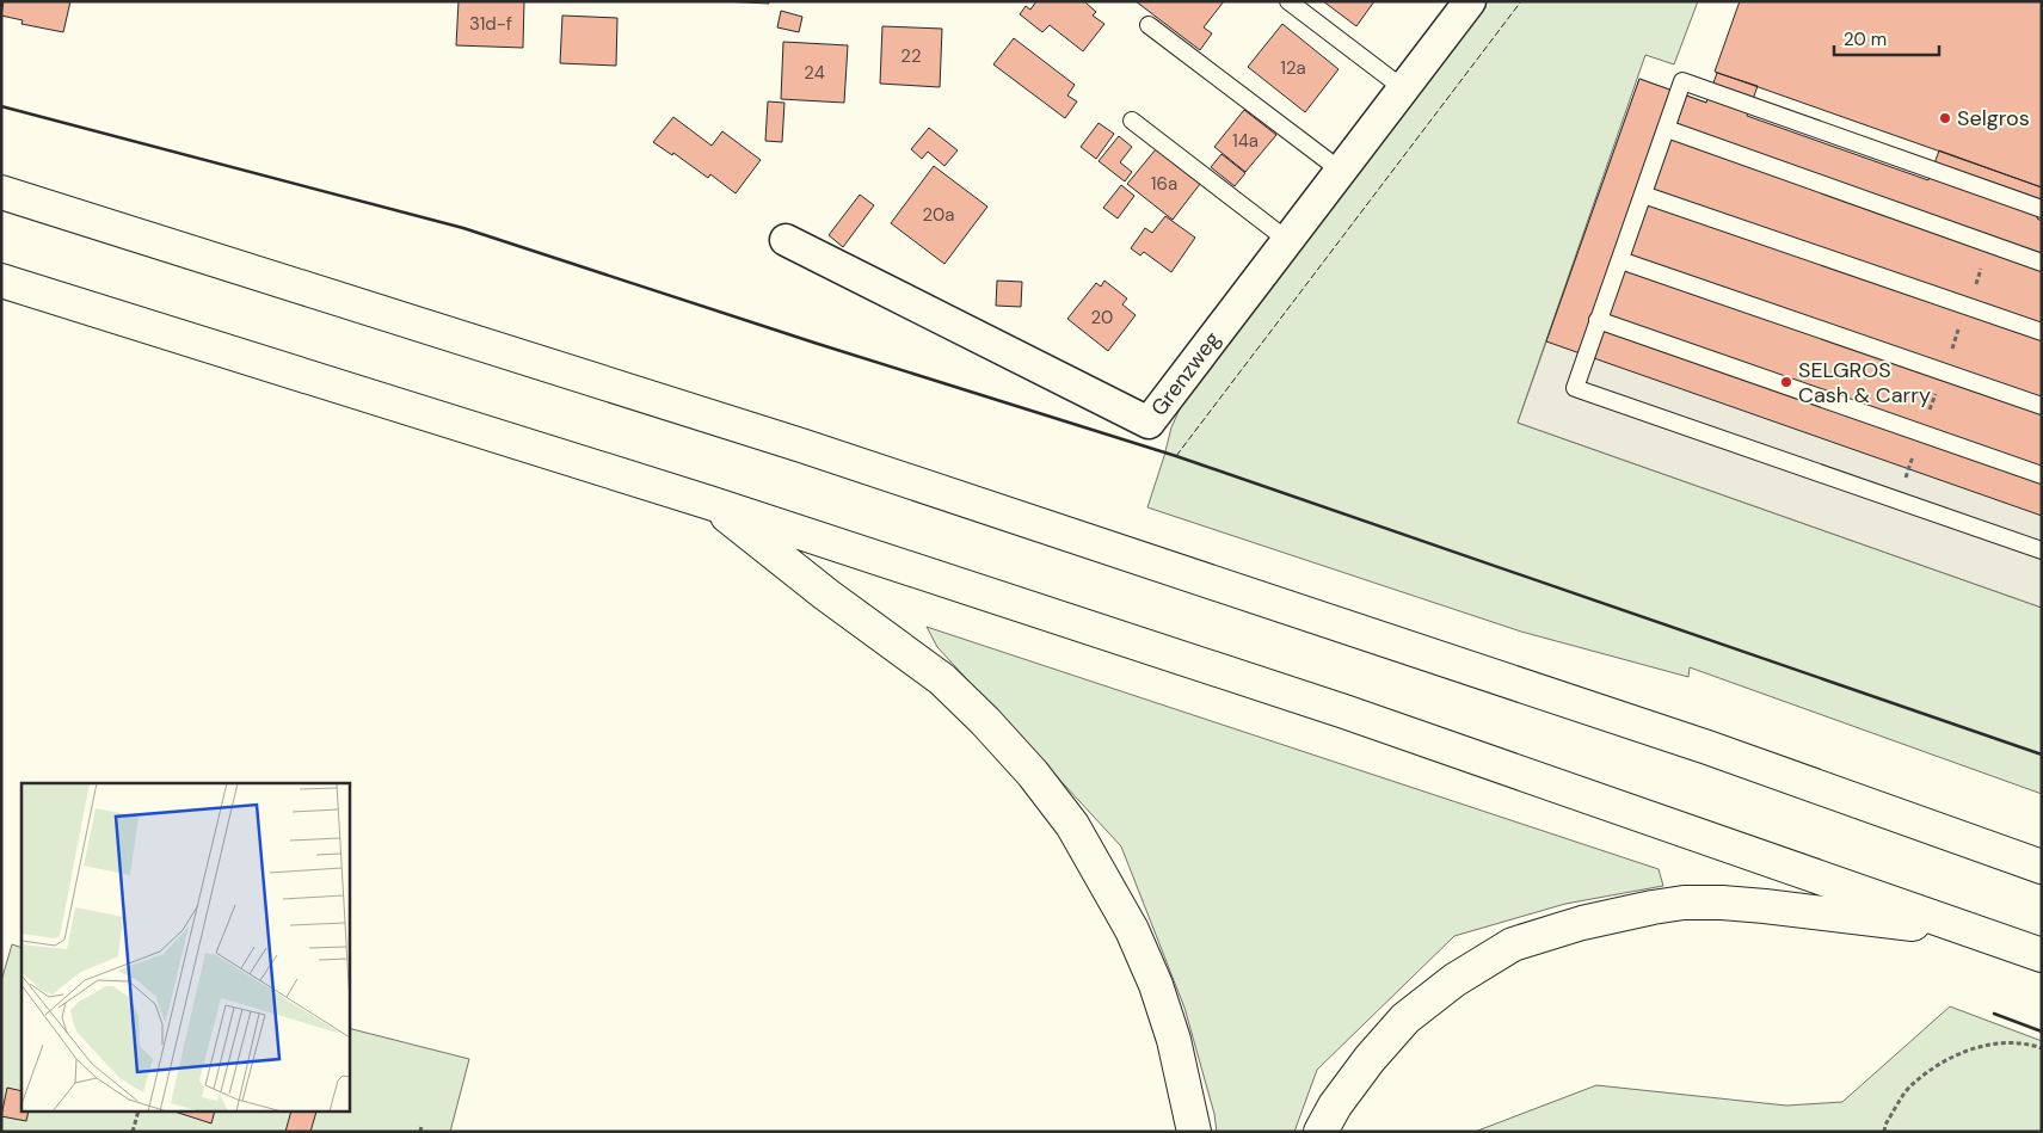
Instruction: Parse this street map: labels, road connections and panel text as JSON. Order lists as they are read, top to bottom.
{
  "streets": {
    "street": ["Grenzweg"]
  },
  "places": ["Selgros", "SELGROS Cash & Carry"],
  "house_numbers": [
    "31d-f",
    "22",
    "12a",
    "24",
    "14a",
    "16a",
    "20a",
    "20"
  ],
  "scale_bar": "20 m"
}
